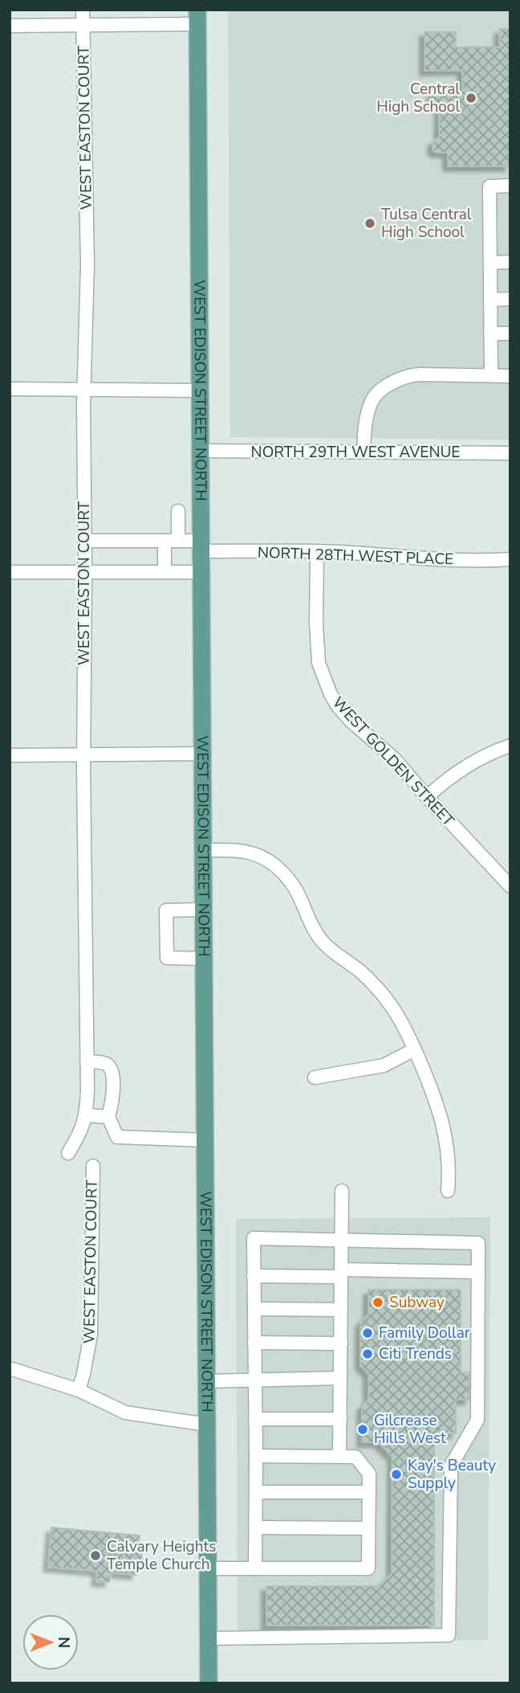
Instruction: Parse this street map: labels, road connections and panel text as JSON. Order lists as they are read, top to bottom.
{
  "streets": {
    "main road": ["WEST EDISON STREET NORTH"],
    "street": [
      "WEST EASTON COURT",
      "NORTH 29TH WEST AVENUE",
      "NORTH 28TH WEST PLACE",
      "WEST GOLDEN STREET"
    ]
  },
  "crossings": [
    ["WEST EASTON COURT", "NORTH 28TH WEST PLACE"],
    ["WEST EDISON STREET NORTH", "NORTH 29TH WEST AVENUE"],
    ["WEST EDISON STREET NORTH", "NORTH 28TH WEST PLACE"],
    ["NORTH 28TH WEST PLACE", "WEST GOLDEN STREET"]
  ],
  "places": [
    "Central High School",
    "Tulsa Central High School",
    "Subway",
    "Family Dollar",
    "Citi Trends",
    "Gilcrease Hills West",
    "Kay's Beauty Supply",
    "Calvary Heights Temple Church"
  ],
  "north": "right"
}
